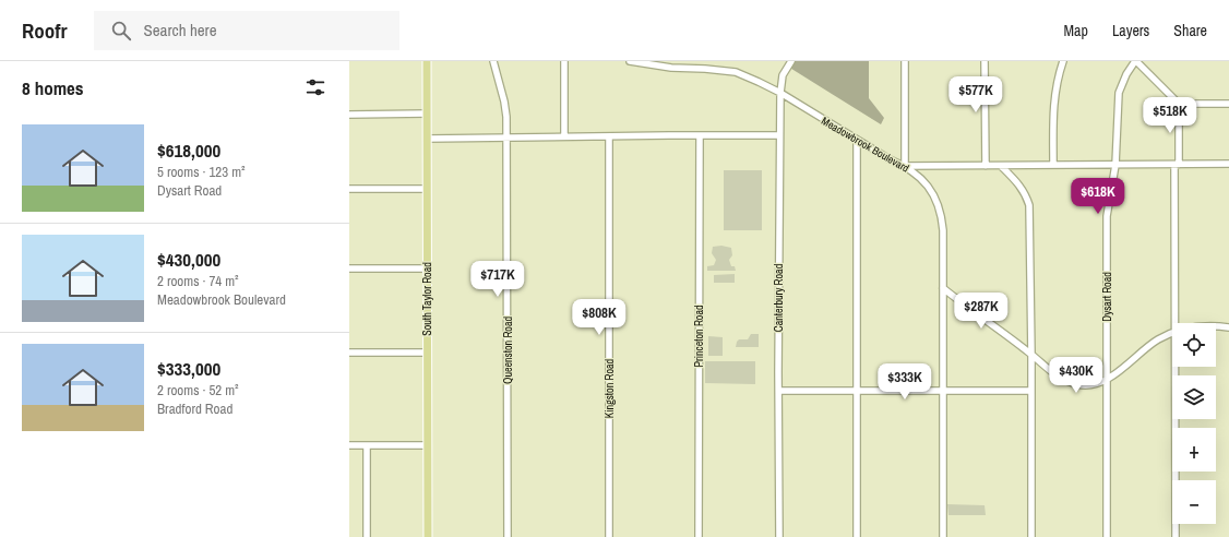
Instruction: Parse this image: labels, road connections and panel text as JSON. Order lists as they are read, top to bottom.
{
  "streets": {
    "main road": ["South Taylor Road"],
    "street": [
      "Meadowbrook Boulevard",
      "Dysart Road",
      "Canterbury Road",
      "Princeton Road",
      "Queenston Road",
      "Kingston Road"
    ]
  },
  "crossings": [
    ["Meadowbrook Boulevard", "Canterbury Road"]
  ],
  "page": {
    "header": "Roofr",
    "search": "Search here",
    "nav": ["Map", "Layers", "Share"],
    "heading": "8 homes",
    "price": [
      "$577K",
      "$518K",
      "$618K",
      "$717K",
      "$287K",
      "$808K",
      "$430K",
      "$333K"
    ],
    "list": [
      {
        "name": "$618,000",
        "note": "5 rooms · 123 m² · Dysart Road"
      },
      {
        "name": "$430,000",
        "note": "2 rooms · 74 m² · Meadowbrook Boulevard"
      },
      {
        "name": "$333,000",
        "note": "2 rooms · 52 m² · Bradford Road"
      }
    ],
    "map_buttons": ["+", "−"]
  }
}
